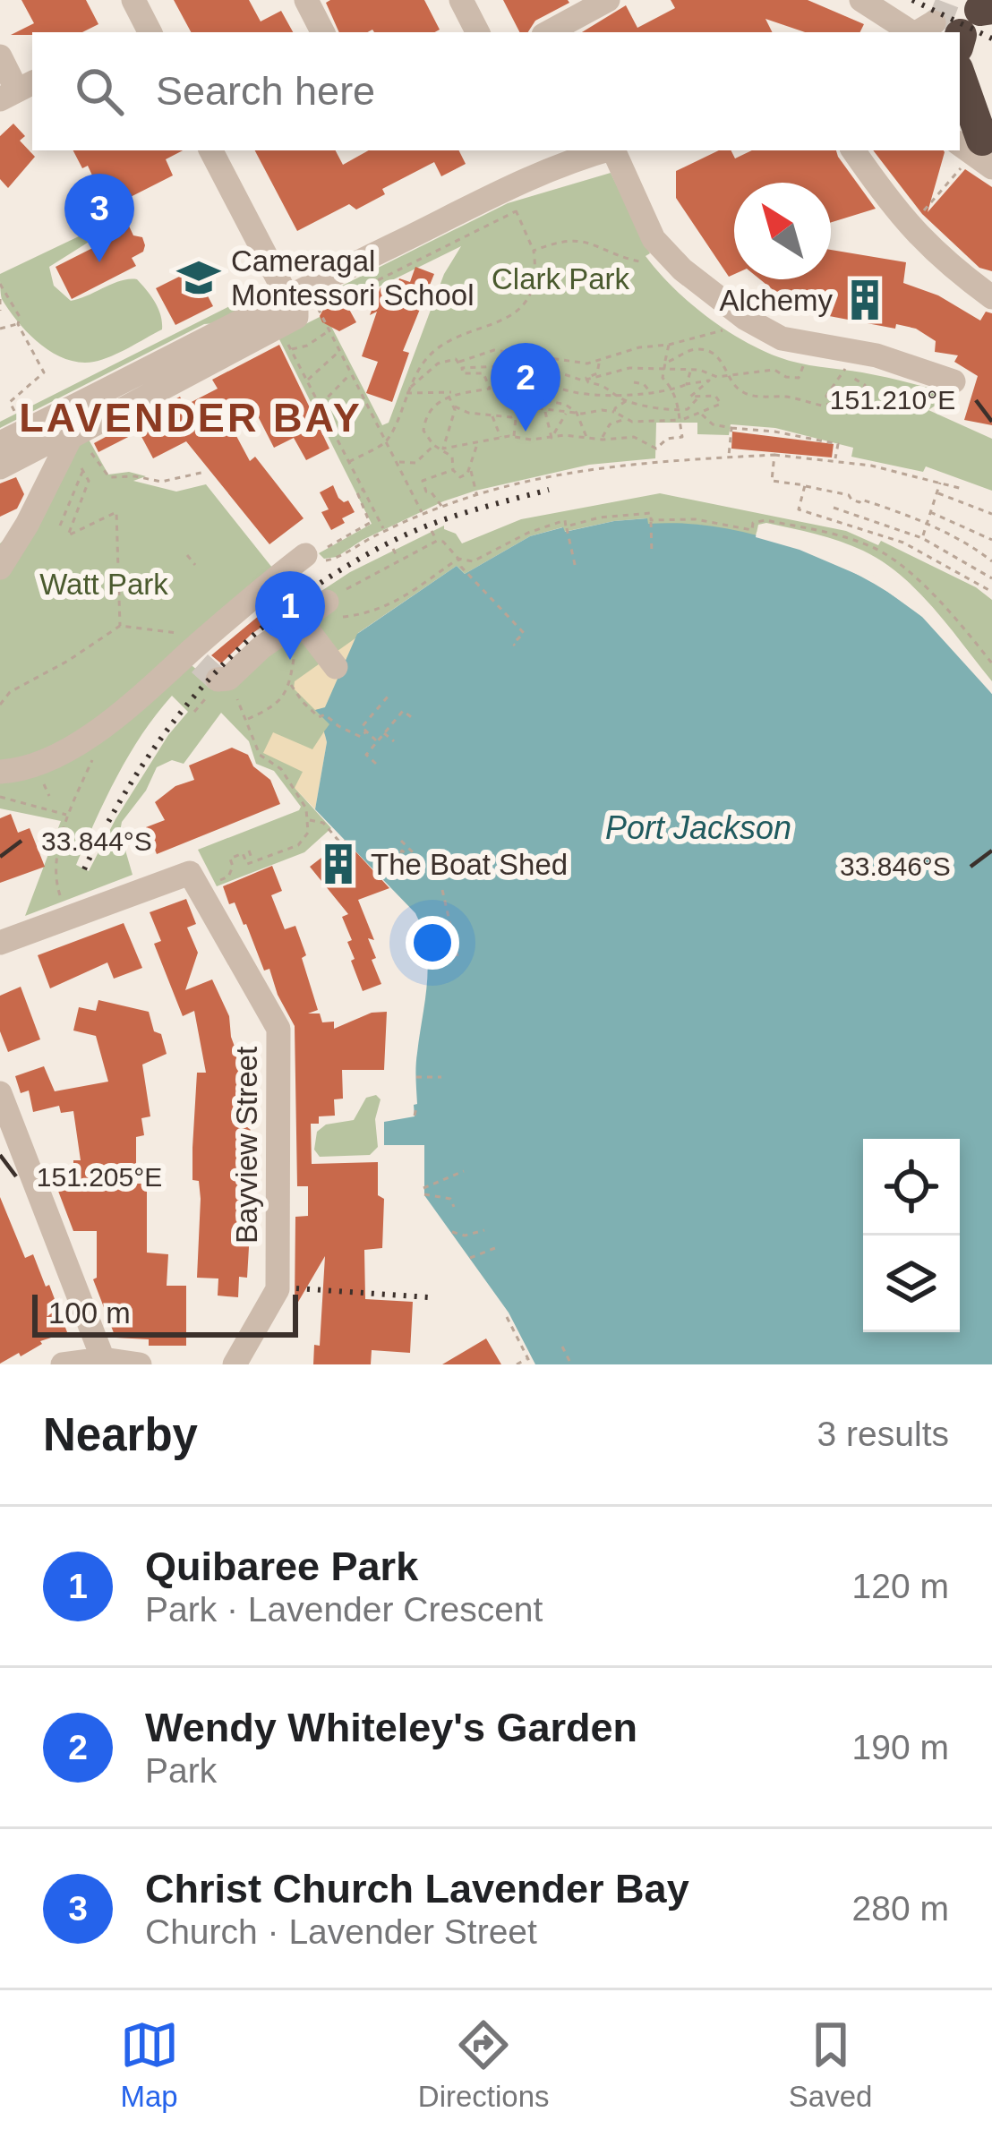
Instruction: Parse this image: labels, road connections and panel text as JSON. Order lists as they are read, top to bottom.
{
  "streets": {
    "street": ["Bayview Street"]
  },
  "districts": ["LAVENDER BAY"],
  "water": ["Port Jackson"],
  "parks": ["Clark Park", "Watt Park"],
  "places": {
    "school or university": ["Cameragal Montessori School"],
    "building": ["Alchemy", "The Boat Shed"]
  },
  "scale_bar": "100 m",
  "north": "top left",
  "page": {
    "search": "Search here",
    "pins": ["3", "2", "1"],
    "scale": "100 m",
    "heading": ["Nearby", "3 results"],
    "list": [
      {
        "mark": "1",
        "name": "Quibaree Park",
        "note": "Park · Lavender Crescent",
        "value": "120 m"
      },
      {
        "mark": "2",
        "name": "Wendy Whiteley's Garden",
        "note": "Park",
        "value": "190 m"
      },
      {
        "mark": "3",
        "name": "Christ Church Lavender Bay",
        "note": "Church · Lavender Street",
        "value": "280 m"
      }
    ],
    "nav": ["Map", "Directions", "Saved"]
  },
  "coordinates": [
    "151.210°E",
    "33.844°S",
    "33.846°S",
    "151.205°E"
  ]
}
